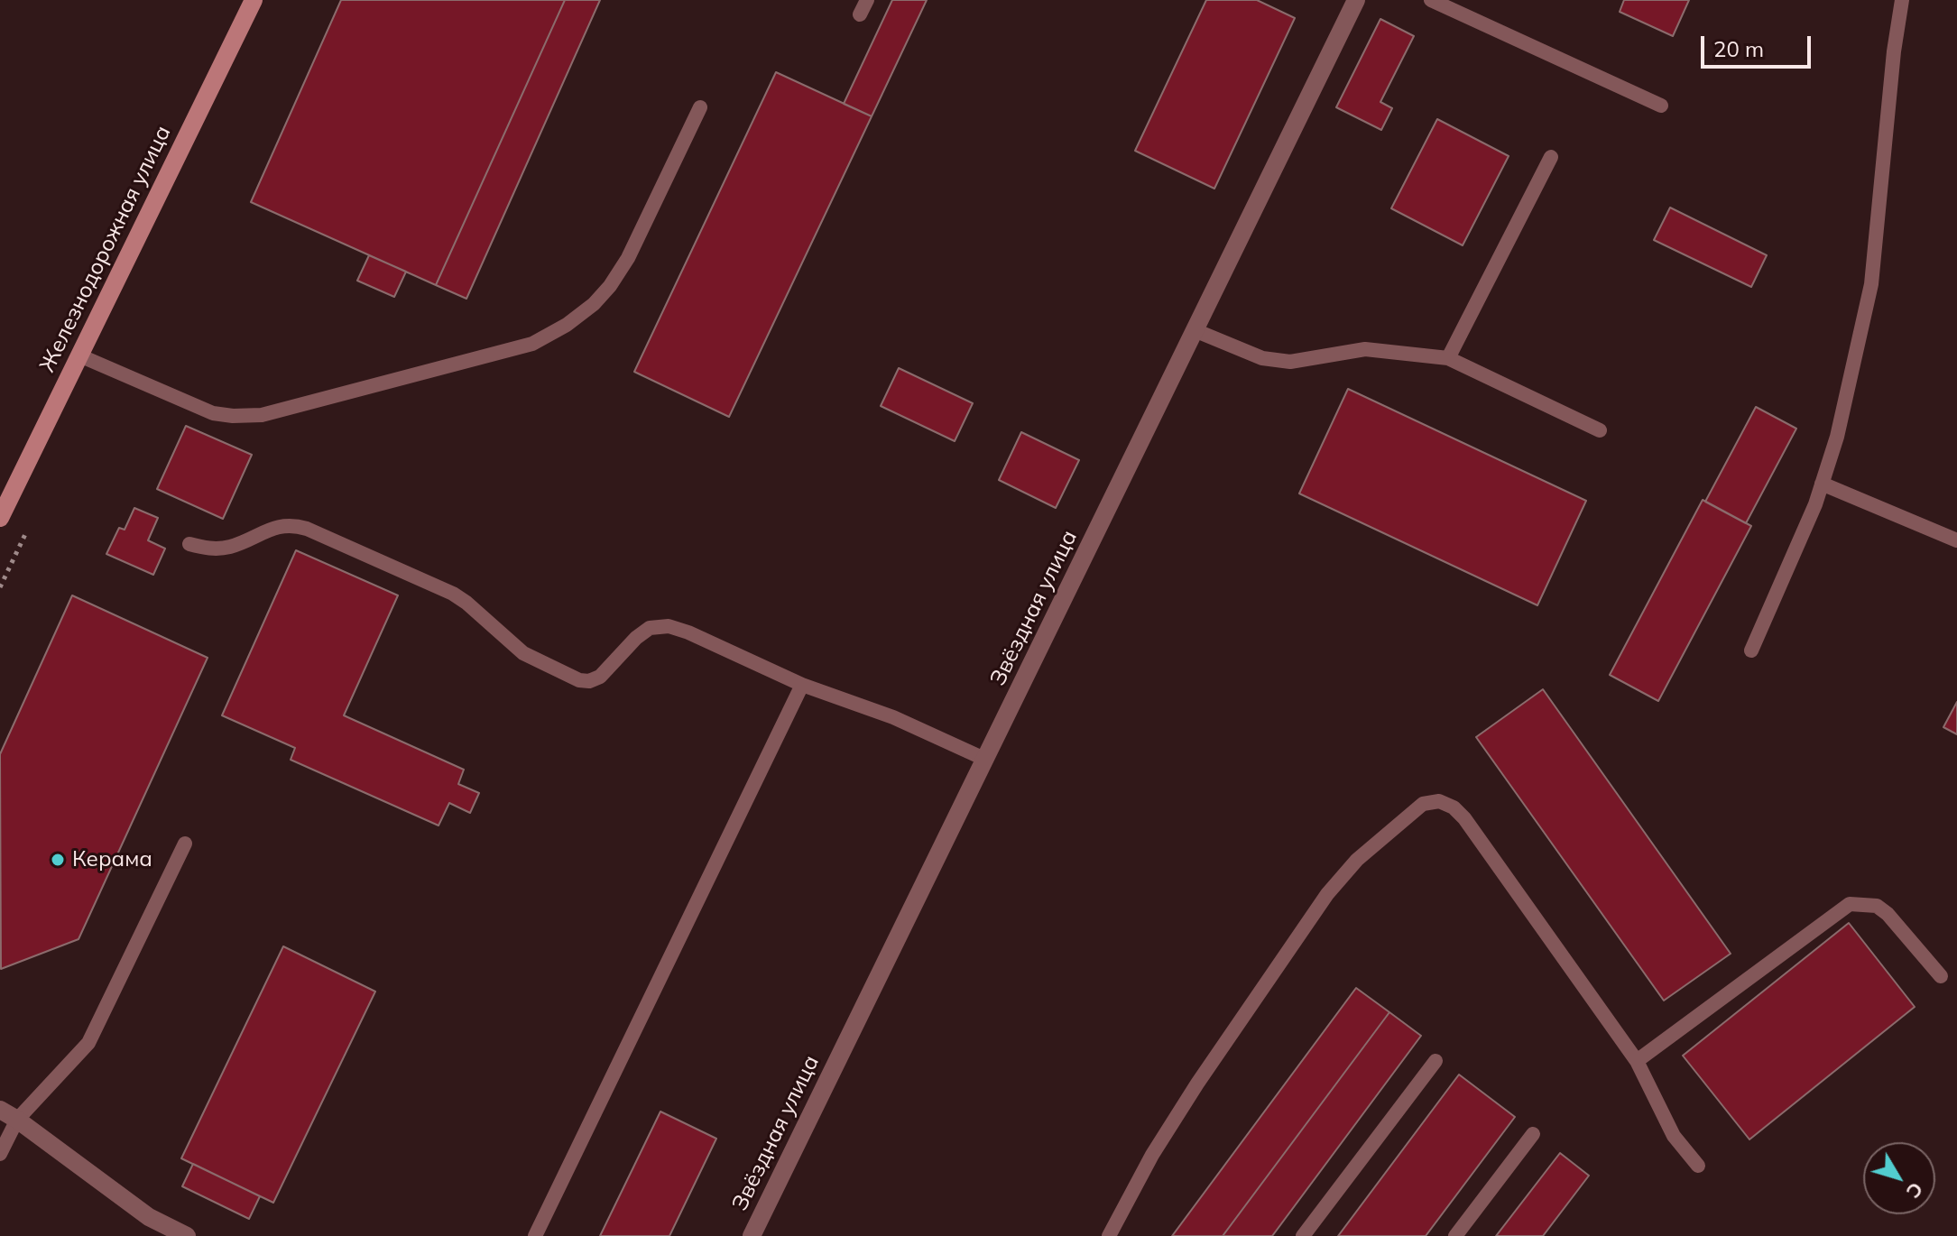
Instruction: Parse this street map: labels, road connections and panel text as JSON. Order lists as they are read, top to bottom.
{
  "streets": {
    "street": ["Железнодорожная улица", "Звёздная улица"]
  },
  "places": ["Керама"],
  "scale_bar": "20 m",
  "north": "bottom right"
}
